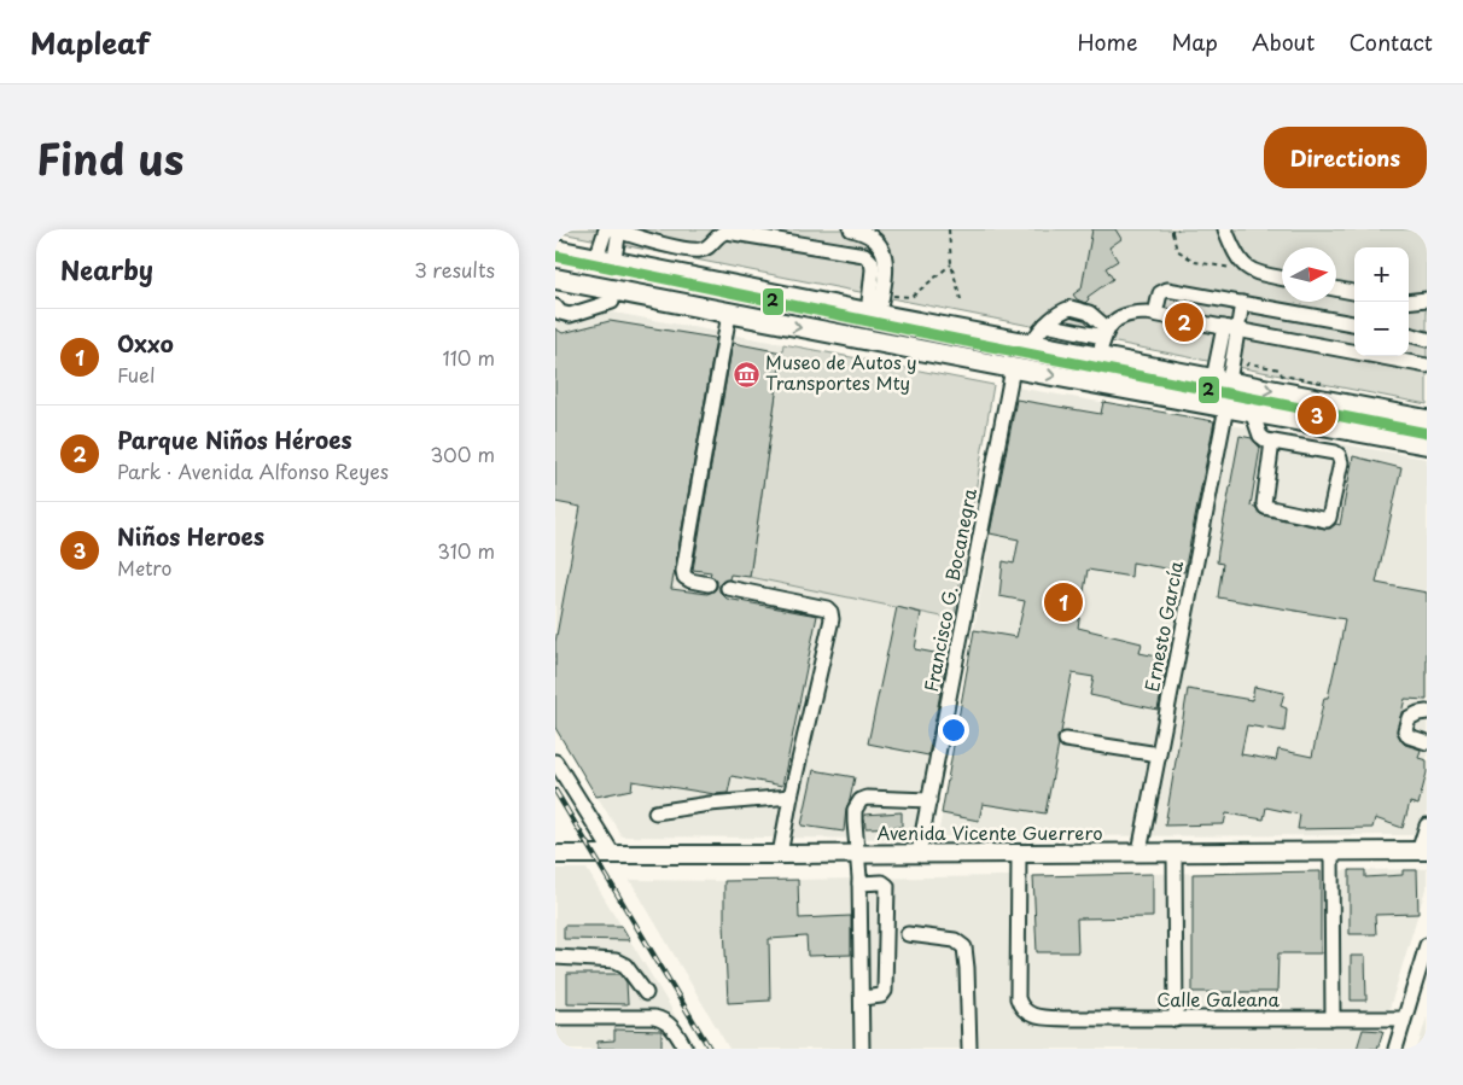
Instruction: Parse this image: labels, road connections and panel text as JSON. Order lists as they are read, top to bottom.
{
  "streets": {
    "main road": ["Avenida Vicente Guerrero"],
    "street": ["Francisco G. Bocanegra", "Ernesto García", "Calle Galeana"]
  },
  "crossings": [
    ["Francisco G. Bocanegra", "Avenida Vicente Guerrero"],
    ["Ernesto García", "Avenida Vicente Guerrero"],
    ["Avenida Vicente Guerrero", "Calle Galeana"]
  ],
  "places": {
    "museum": ["Museo de Autos y Transportes Mty"]
  },
  "lines": ["transit line 2"],
  "north": "right",
  "page": {
    "header": "Mapleaf",
    "nav": [
      "Home",
      "Map",
      "About",
      "Contact"
    ],
    "title": "Find us",
    "buttons": "Directions",
    "heading": ["Nearby", "3 results"],
    "map_buttons": ["+", "−"],
    "pins": ["2", "3", "1"],
    "list": [
      {
        "mark": "1",
        "name": "Oxxo",
        "note": "Fuel",
        "value": "110 m"
      },
      {
        "mark": "2",
        "name": "Parque Niños Héroes",
        "note": "Park · Avenida Alfonso Reyes",
        "value": "300 m"
      },
      {
        "mark": "3",
        "name": "Niños Heroes",
        "note": "Metro",
        "value": "310 m"
      }
    ]
  }
}
